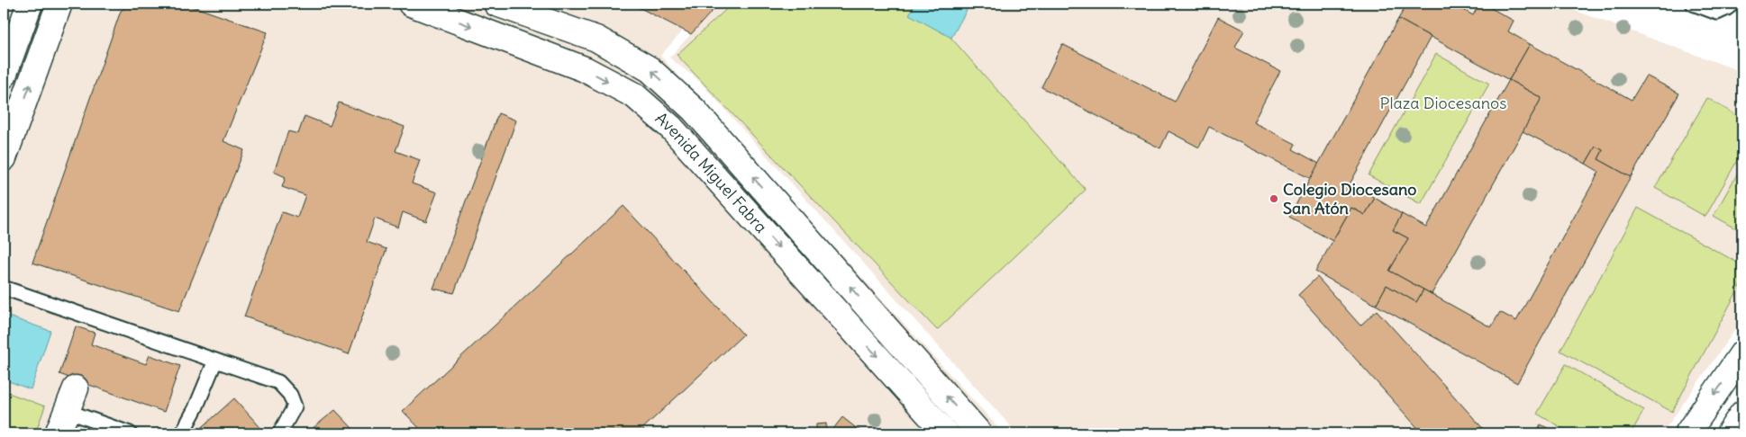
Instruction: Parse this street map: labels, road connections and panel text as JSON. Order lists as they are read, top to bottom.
{
  "streets": {
    "street": ["Avenida Miguel Fabra"]
  },
  "parks": ["Plaza Diocesanos"],
  "places": ["Colegio Diocesano San Atón"]
}
